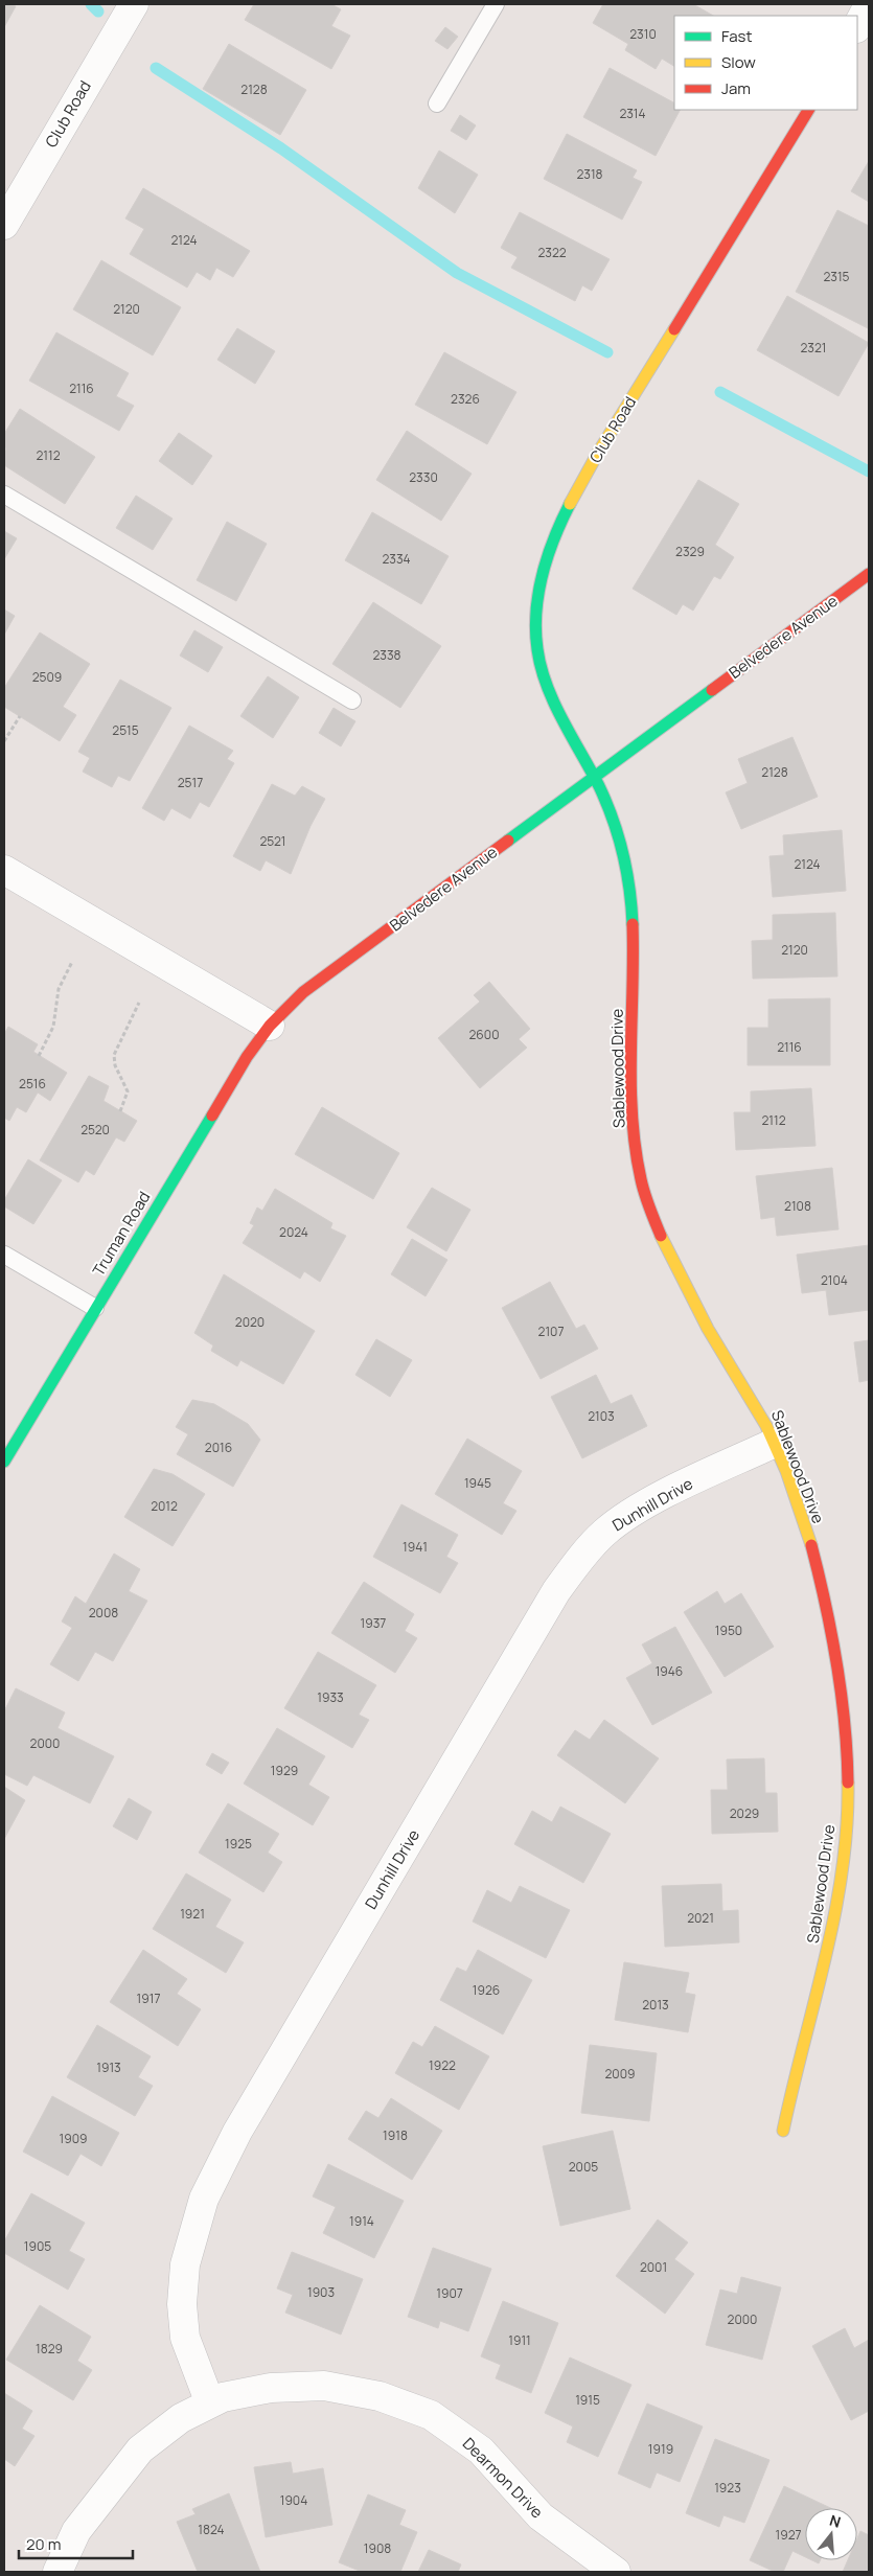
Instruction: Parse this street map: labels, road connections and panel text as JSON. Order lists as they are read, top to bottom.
{
  "streets": {
    "street": [
      "Club Road",
      "Belvedere Avenue",
      "Sablewood Drive",
      "Truman Road",
      "Dunhill Drive",
      "Dearmon Drive"
    ]
  },
  "crossings": [
    ["Club Road", "Belvedere Avenue"],
    ["Club Road", "Sablewood Drive"],
    ["Belvedere Avenue", "Sablewood Drive"],
    ["Belvedere Avenue", "Truman Road"],
    ["Sablewood Drive", "Dunhill Drive"],
    ["Dunhill Drive", "Dearmon Drive"]
  ],
  "house_numbers": [
    "2310",
    "2128",
    "2314",
    "2318",
    "2124",
    "2322",
    "2315",
    "2120",
    "2321",
    "2116",
    "2326",
    "2112",
    "2330",
    "2329",
    "2334",
    "2338",
    "2509",
    "2515",
    "2128",
    "2517",
    "2521",
    "2124",
    "2120",
    "2600",
    "2116",
    "2516",
    "2112",
    "2520",
    "2108",
    "2024",
    "2104",
    "2020",
    "2107",
    "2103",
    "2016",
    "1945",
    "2012",
    "1941",
    "2008",
    "1937",
    "1950",
    "1946",
    "1933",
    "2000",
    "1929",
    "2029",
    "1925",
    "1921",
    "2021",
    "1926",
    "1917",
    "2013",
    "1922",
    "1913",
    "2009",
    "1918",
    "1909",
    "2005",
    "1914",
    "1905",
    "2001",
    "1903",
    "1907",
    "2000",
    "1911",
    "1829",
    "1915",
    "1919",
    "1923",
    "1904",
    "1824",
    "1927",
    "1908"
  ],
  "legend": ["Fast", "Slow", "Jam"],
  "scale_bar": "20 m",
  "north": "top"
}
